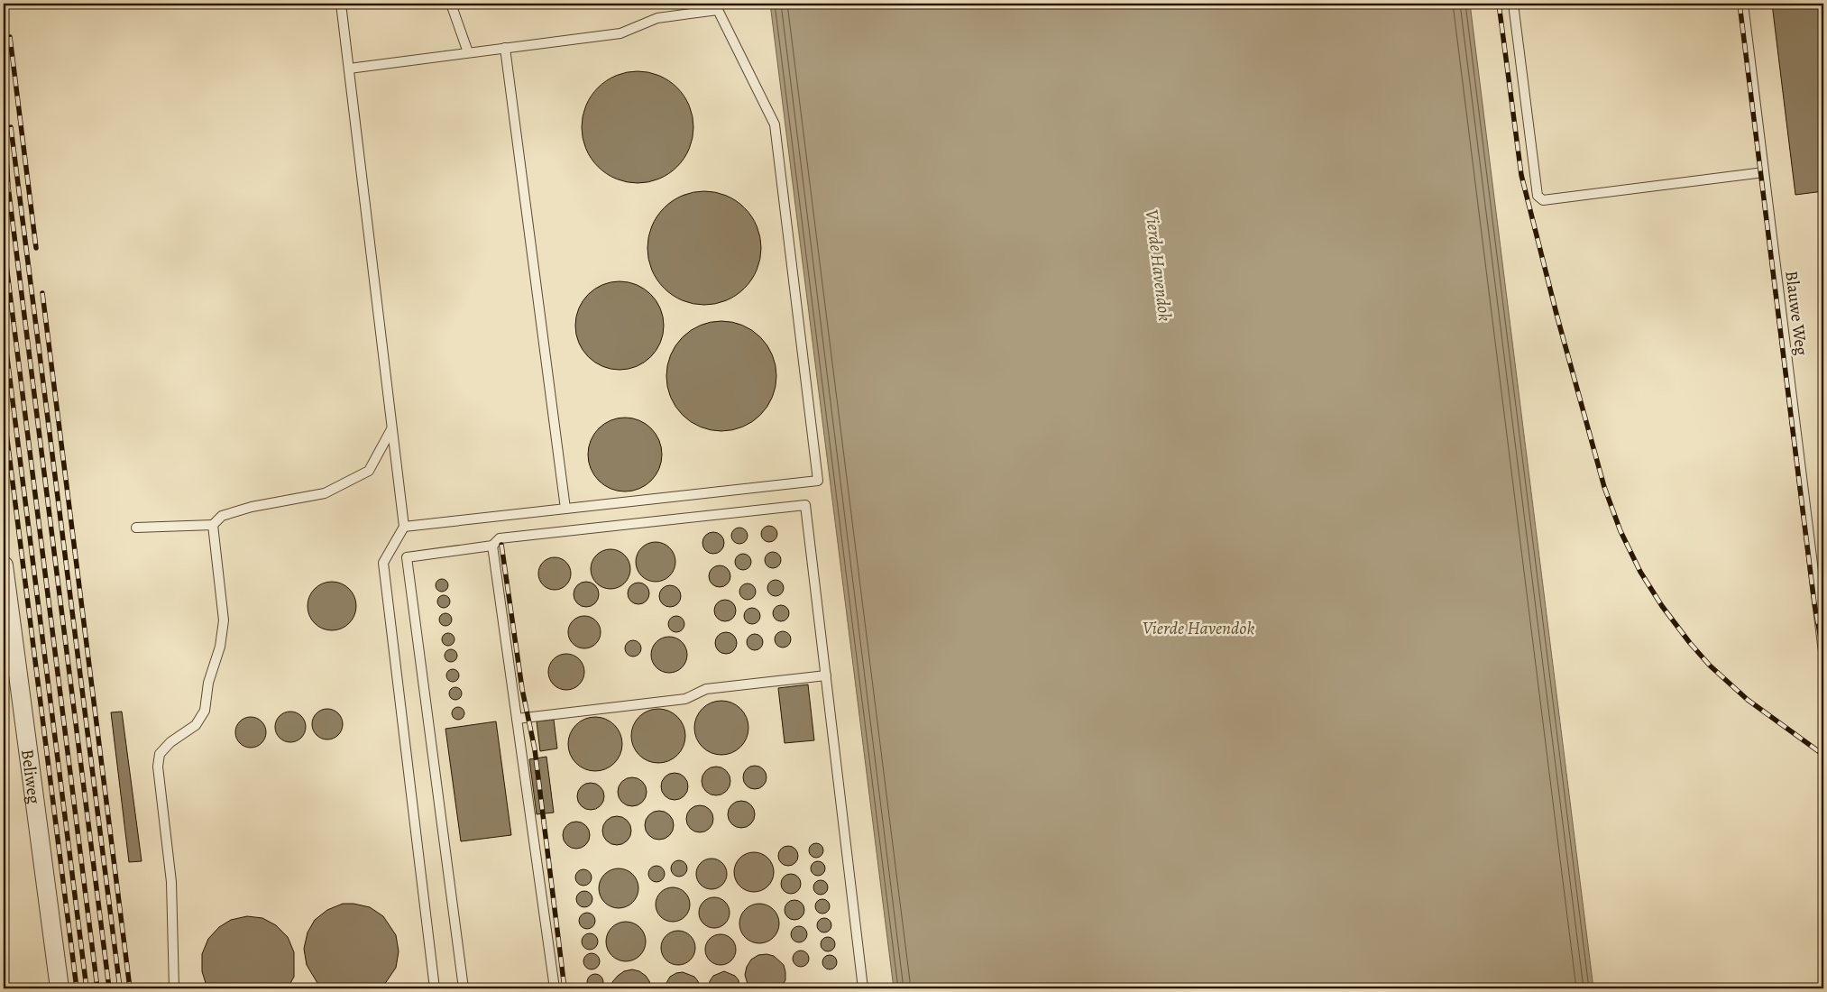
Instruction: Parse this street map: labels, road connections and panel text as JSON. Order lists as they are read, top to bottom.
{
  "streets": {
    "street": ["Beliweg"],
    "lane": ["Blauwe Weg"]
  },
  "water": ["Vierde Havendok"]
}
